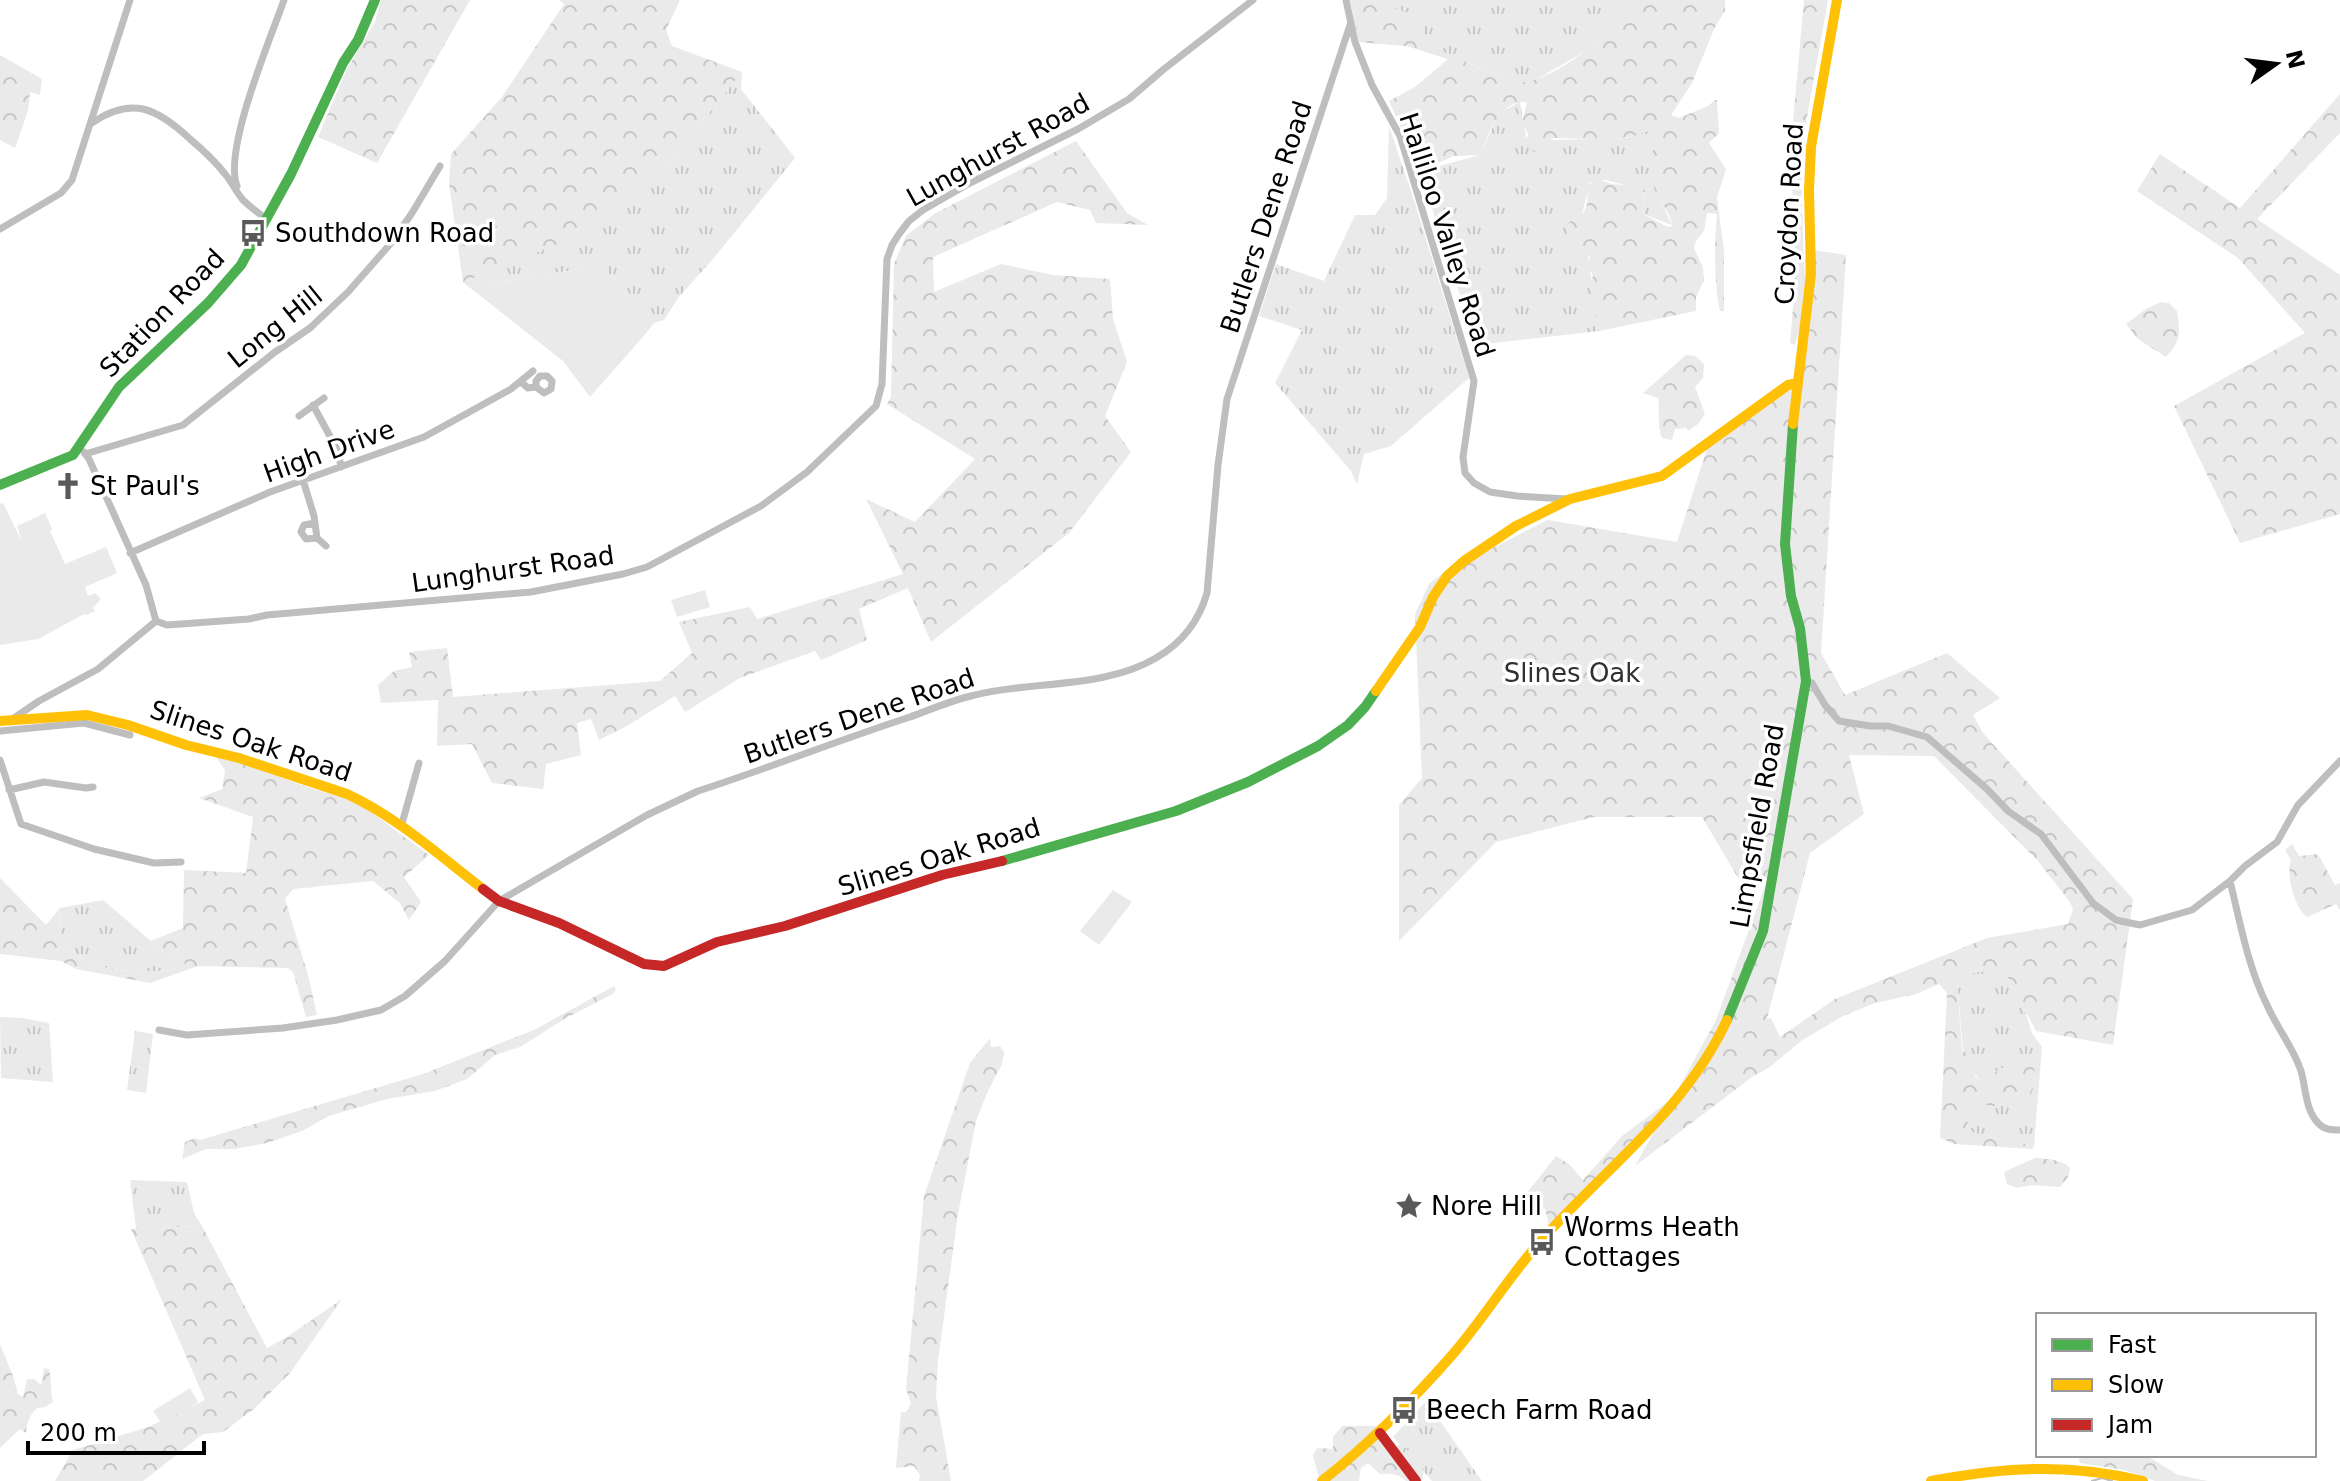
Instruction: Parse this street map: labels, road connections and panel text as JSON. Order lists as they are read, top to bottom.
{
  "streets": {
    "street": [
      "Lunghurst Road",
      "Croydon Road",
      "Butlers Dene Road",
      "Halliloo Valley Road",
      "Station Road",
      "Long Hill",
      "High Drive",
      "Slines Oak Road",
      "Limpsfield Road"
    ]
  },
  "crossings": [
    ["Croydon Road", "Slines Oak Road"],
    ["Croydon Road", "Limpsfield Road"],
    ["Butlers Dene Road", "Halliloo Valley Road"],
    ["Butlers Dene Road", "Slines Oak Road"],
    ["Halliloo Valley Road", "Slines Oak Road"],
    ["Station Road", "Long Hill"],
    ["Slines Oak Road", "Limpsfield Road"]
  ],
  "parks": ["Slines Oak"],
  "places": {
    "bus stop": ["Southdown Road", "Worms Heath Cottages", "Beech Farm Road"],
    "church": ["St Paul's"],
    "place": ["Nore Hill"]
  },
  "legend": ["Fast", "Slow", "Jam"],
  "scale_bar": "200 m",
  "north": "right"
}
